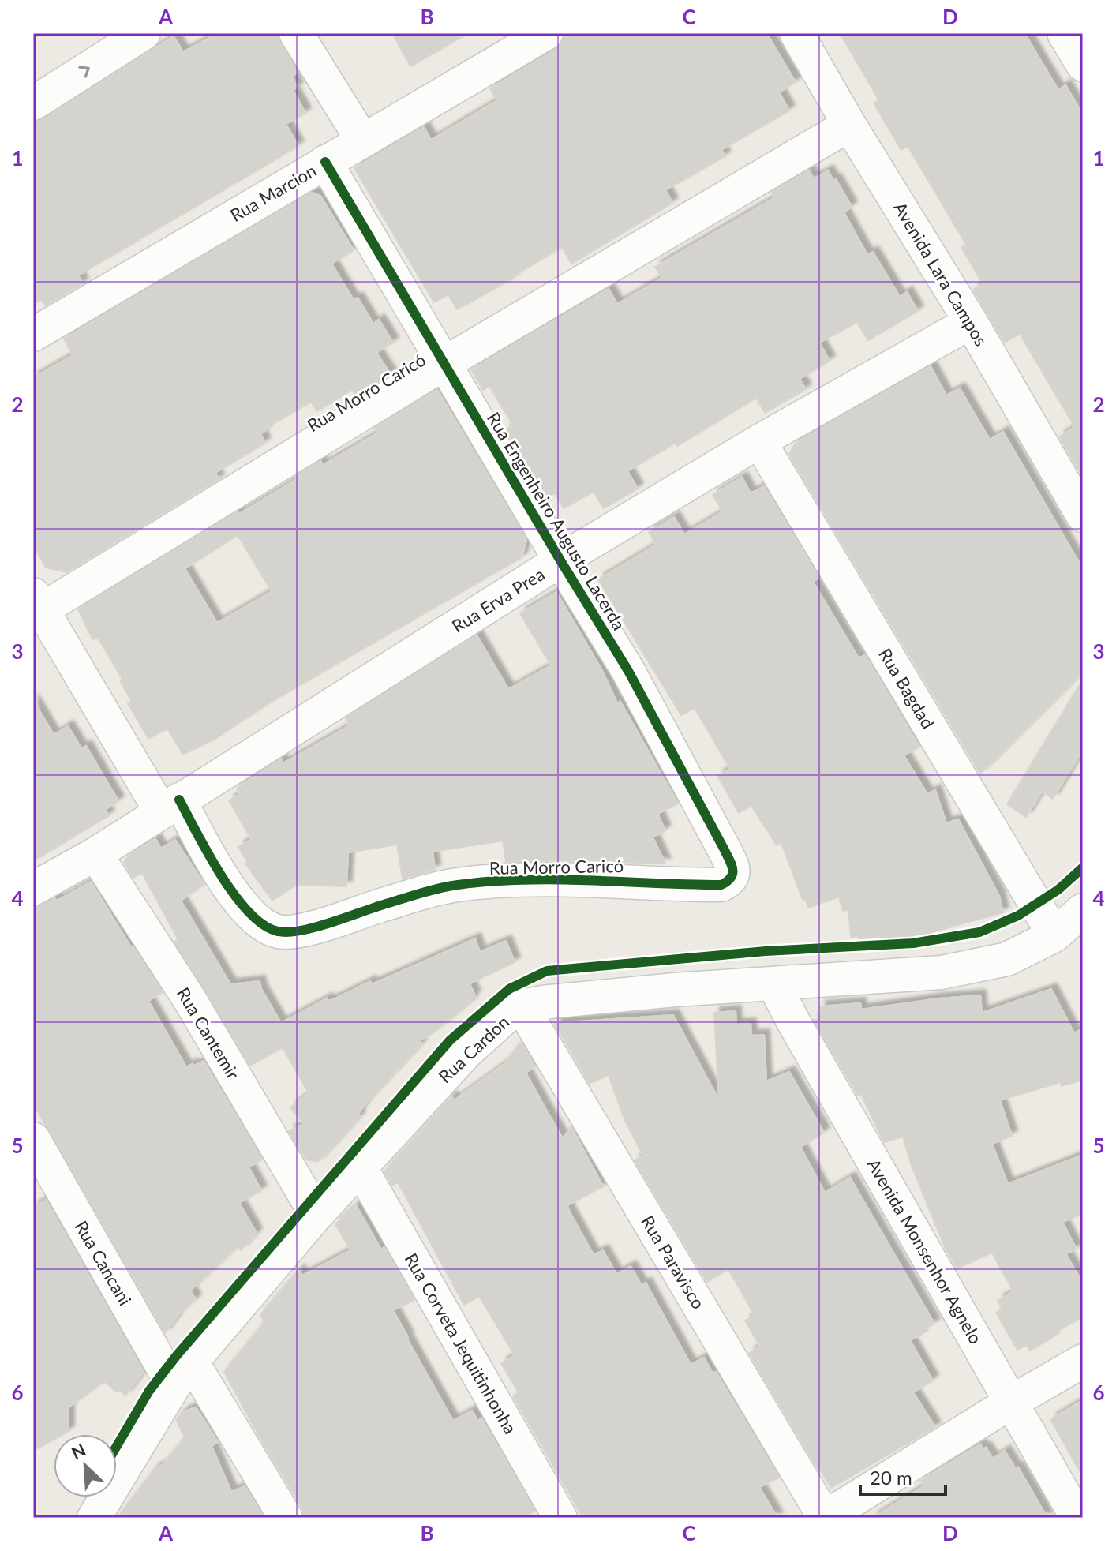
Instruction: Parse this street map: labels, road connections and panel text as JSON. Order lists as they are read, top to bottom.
{
  "streets": {
    "street": [
      "Rua Marcion",
      "Avenida Lara Campos",
      "Rua Morro Caricó",
      "Rua Engenheiro Augusto Lacerda",
      "Rua Erva Prea",
      "Rua Bagdad",
      "Rua Cantemir",
      "Rua Cardon",
      "Avenida Monsenhor Agnelo",
      "Rua Paravisco",
      "Rua Cancani",
      "Rua Corveta Jequitinhonha"
    ]
  },
  "crossings": [
    ["Rua Marcion", "Rua Engenheiro Augusto Lacerda"],
    ["Avenida Lara Campos", "Rua Morro Caricó"],
    ["Avenida Lara Campos", "Rua Erva Prea"],
    ["Rua Morro Caricó", "Rua Engenheiro Augusto Lacerda"],
    ["Rua Morro Caricó", "Rua Erva Prea"],
    ["Rua Engenheiro Augusto Lacerda", "Rua Erva Prea"],
    ["Rua Erva Prea", "Rua Bagdad"],
    ["Rua Erva Prea", "Rua Cantemir"],
    ["Rua Bagdad", "Rua Cardon"],
    ["Rua Cantemir", "Rua Cardon"],
    ["Rua Cardon", "Avenida Monsenhor Agnelo"],
    ["Rua Cardon", "Rua Paravisco"],
    ["Rua Cardon", "Rua Cancani"],
    ["Rua Cardon", "Rua Corveta Jequitinhonha"]
  ],
  "scale_bar": "20 m",
  "north": "top left",
  "grid": {
    "columns": [
      "A",
      "B",
      "C",
      "D"
    ],
    "rows": [
      "1",
      "2",
      "3",
      "4",
      "5",
      "6"
    ]
  }
}
